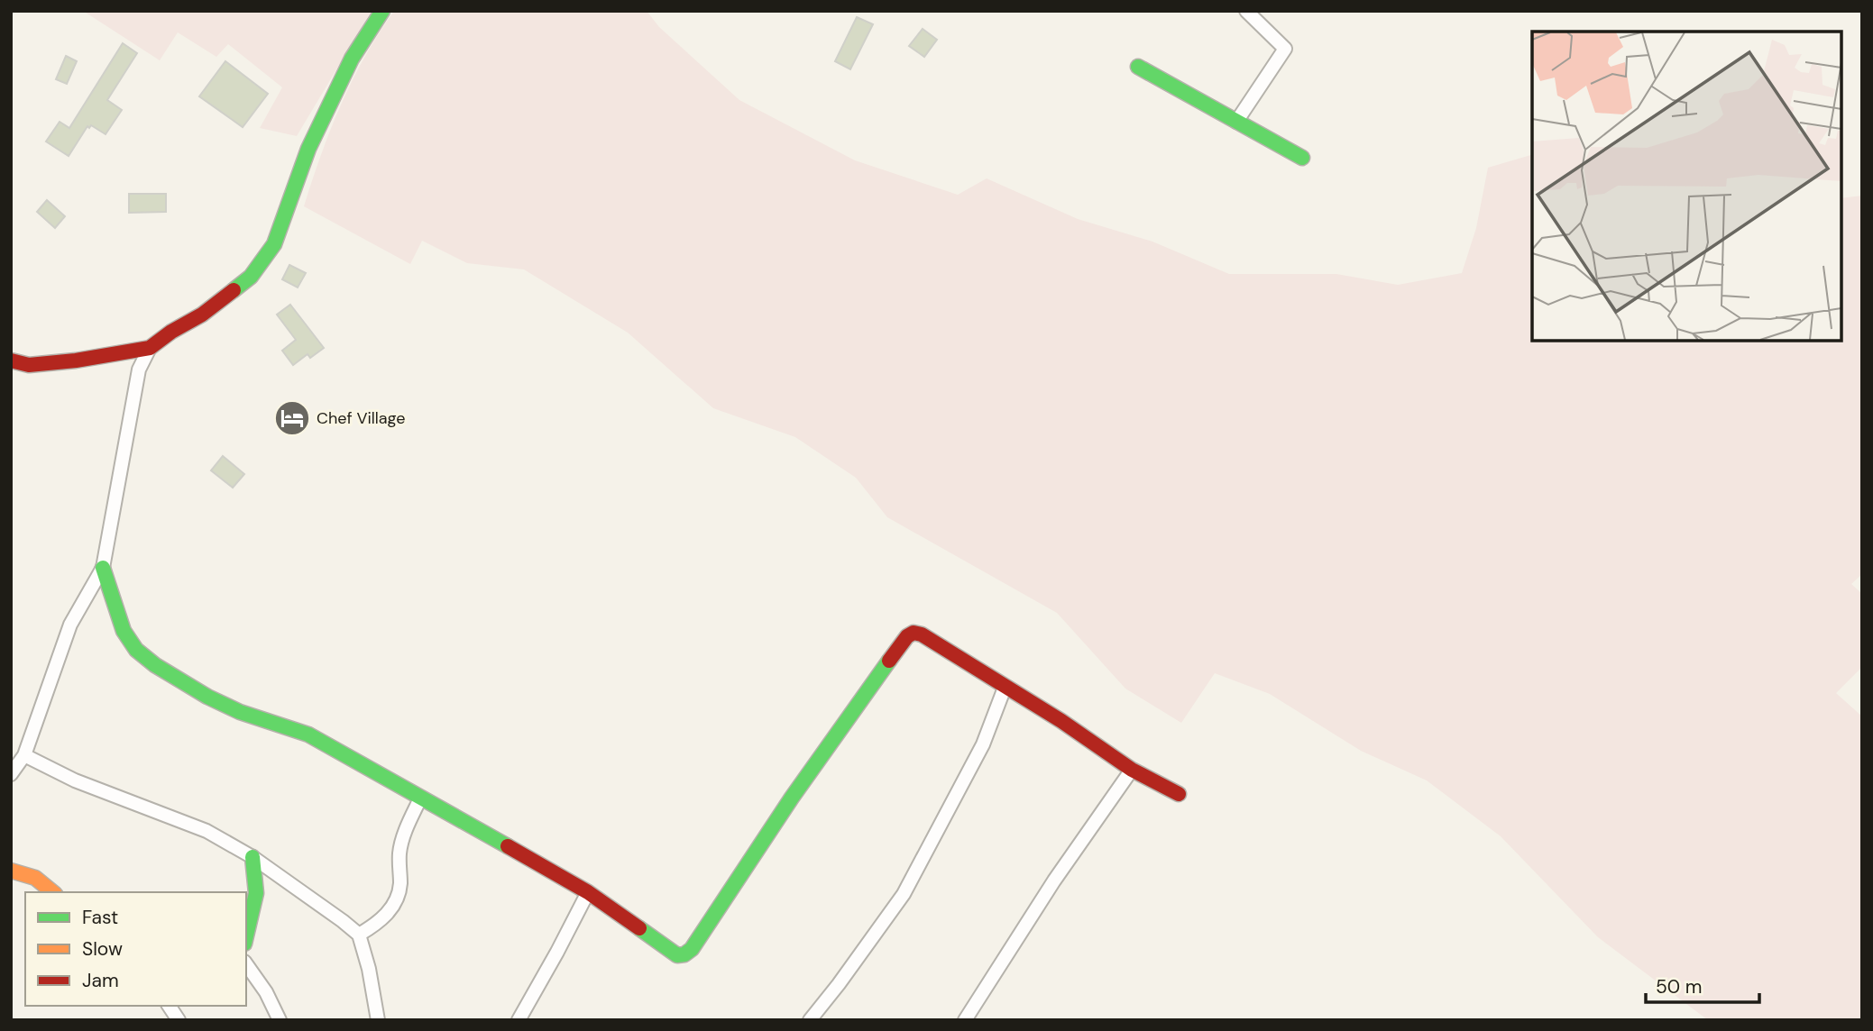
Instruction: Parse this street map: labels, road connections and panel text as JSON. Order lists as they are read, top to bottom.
{
  "places": {
    "hotel": ["Chef Village"]
  },
  "legend": ["Fast", "Slow", "Jam"],
  "scale_bar": "50 m"
}
